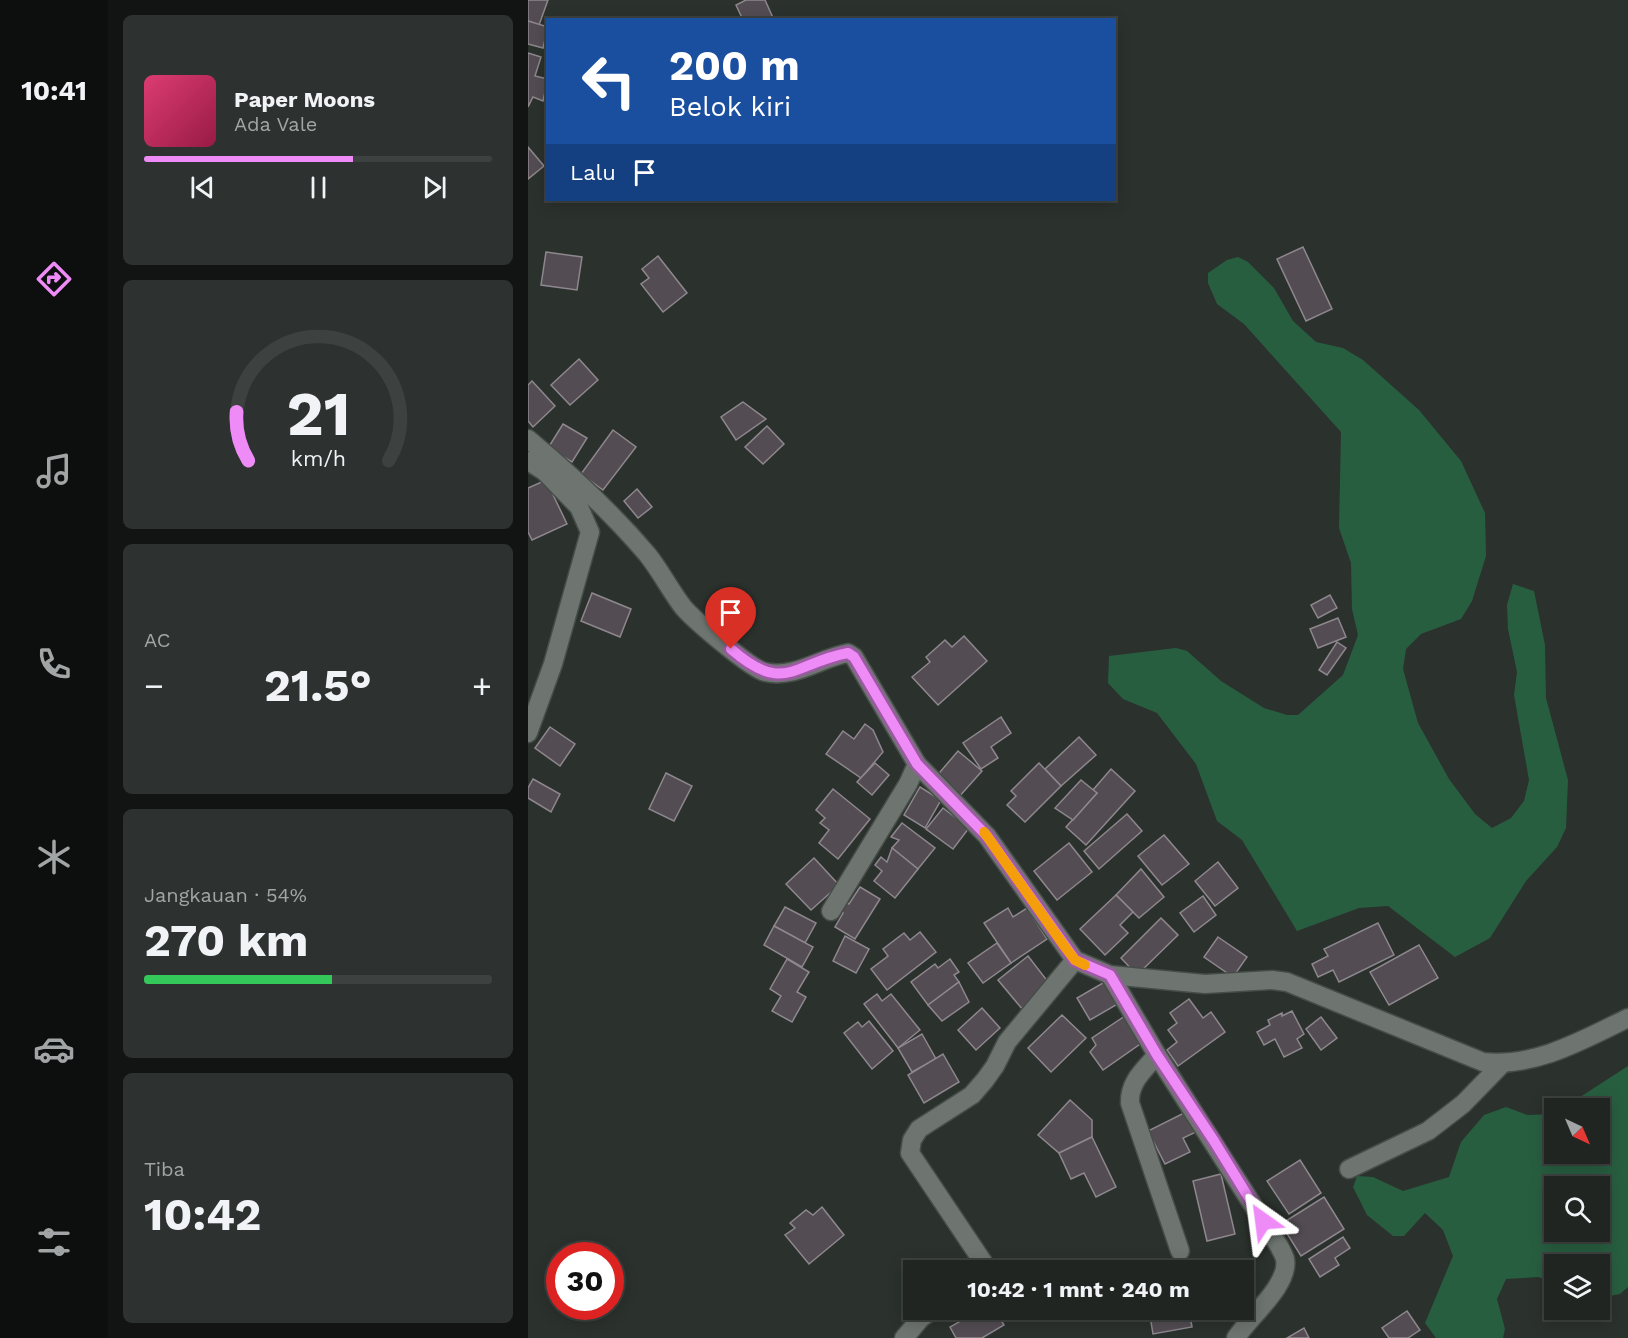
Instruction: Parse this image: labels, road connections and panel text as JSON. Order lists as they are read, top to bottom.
{
  "north": "bottom right",
  "page": {
    "tabs": "10:41",
    "turn": ["200 m", "Belok kiri"],
    "song": ["Paper Moons", "Ada Vale"],
    "then": "Lalu",
    "tile": [
      "AC",
      ["Jangkauan · 54%", "270 km"],
      ["Tiba", "10:42"]
    ],
    "heat": ["−", "21.5°", "+"],
    "limit": "30",
    "trip": "10:42 · 1 mnt · 240 m",
    "gauge": ["21", "km/h"]
  }
}
